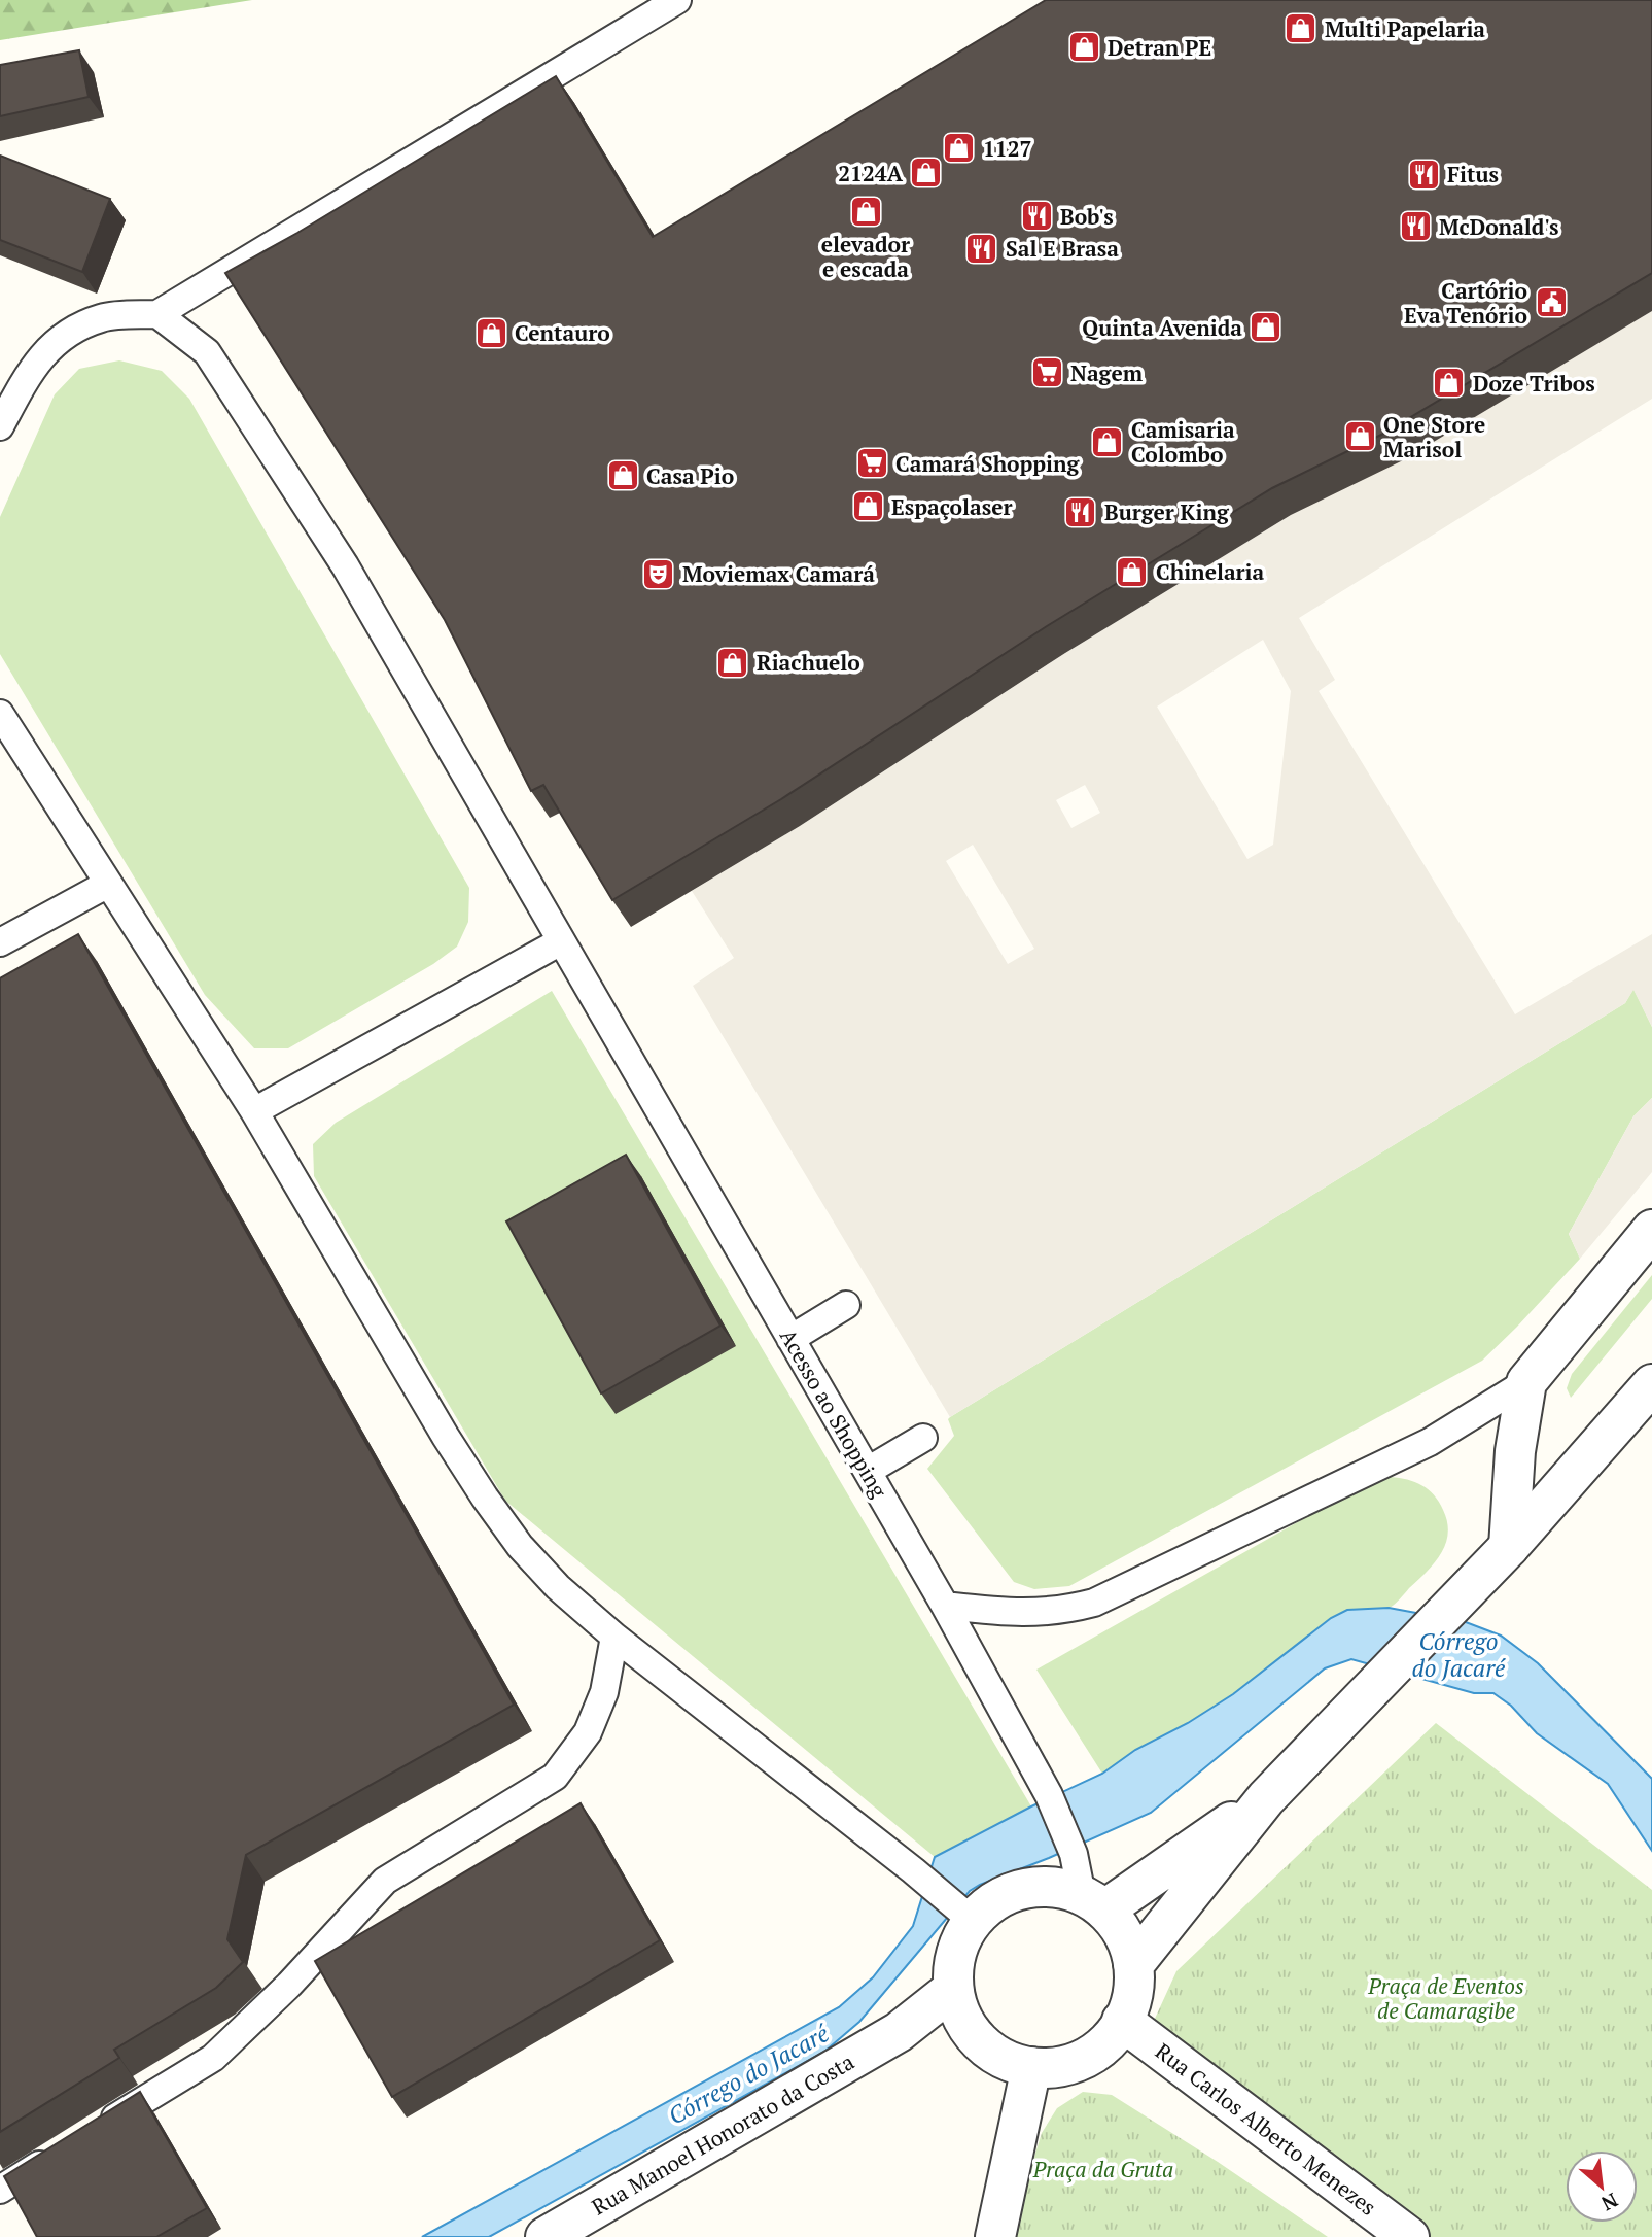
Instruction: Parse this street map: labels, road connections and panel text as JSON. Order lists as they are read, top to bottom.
{
  "streets": {
    "street": ["Rua Carlos Alberto Menezes", "Rua Manoel Honorato da Costa"],
    "lane": ["Acesso ao Shopping"]
  },
  "crossings": [
    ["Acesso ao Shopping", "Rua Carlos Alberto Menezes"],
    ["Acesso ao Shopping", "Rua Manoel Honorato da Costa"],
    ["Rua Carlos Alberto Menezes", "Rua Manoel Honorato da Costa"]
  ],
  "water": ["Córrego do Jacaré"],
  "parks": ["Praça de Eventos de Camaragibe", "Praça da Gruta"],
  "places": {
    "shop": [
      "Multi Papelaria",
      "Detran PE",
      "1127",
      "2124A",
      "elevador e escada",
      "Quinta Avenida",
      "Centauro",
      "Doze Tribos",
      "One Store Marisol",
      "Camisaria Colombo",
      "Casa Pio",
      "Espaçolaser",
      "Chinelaria",
      "Riachuelo"
    ],
    "restaurant": [
      "Fitus",
      "Bob's",
      "McDonald's",
      "Sal E Brasa",
      "Burger King"
    ],
    "public building": ["Cartório Eva Tenório"],
    "supermarket": ["Nagem", "Camará Shopping"],
    "theatre": ["Moviemax Camará"]
  },
  "north": "bottom right"
}
